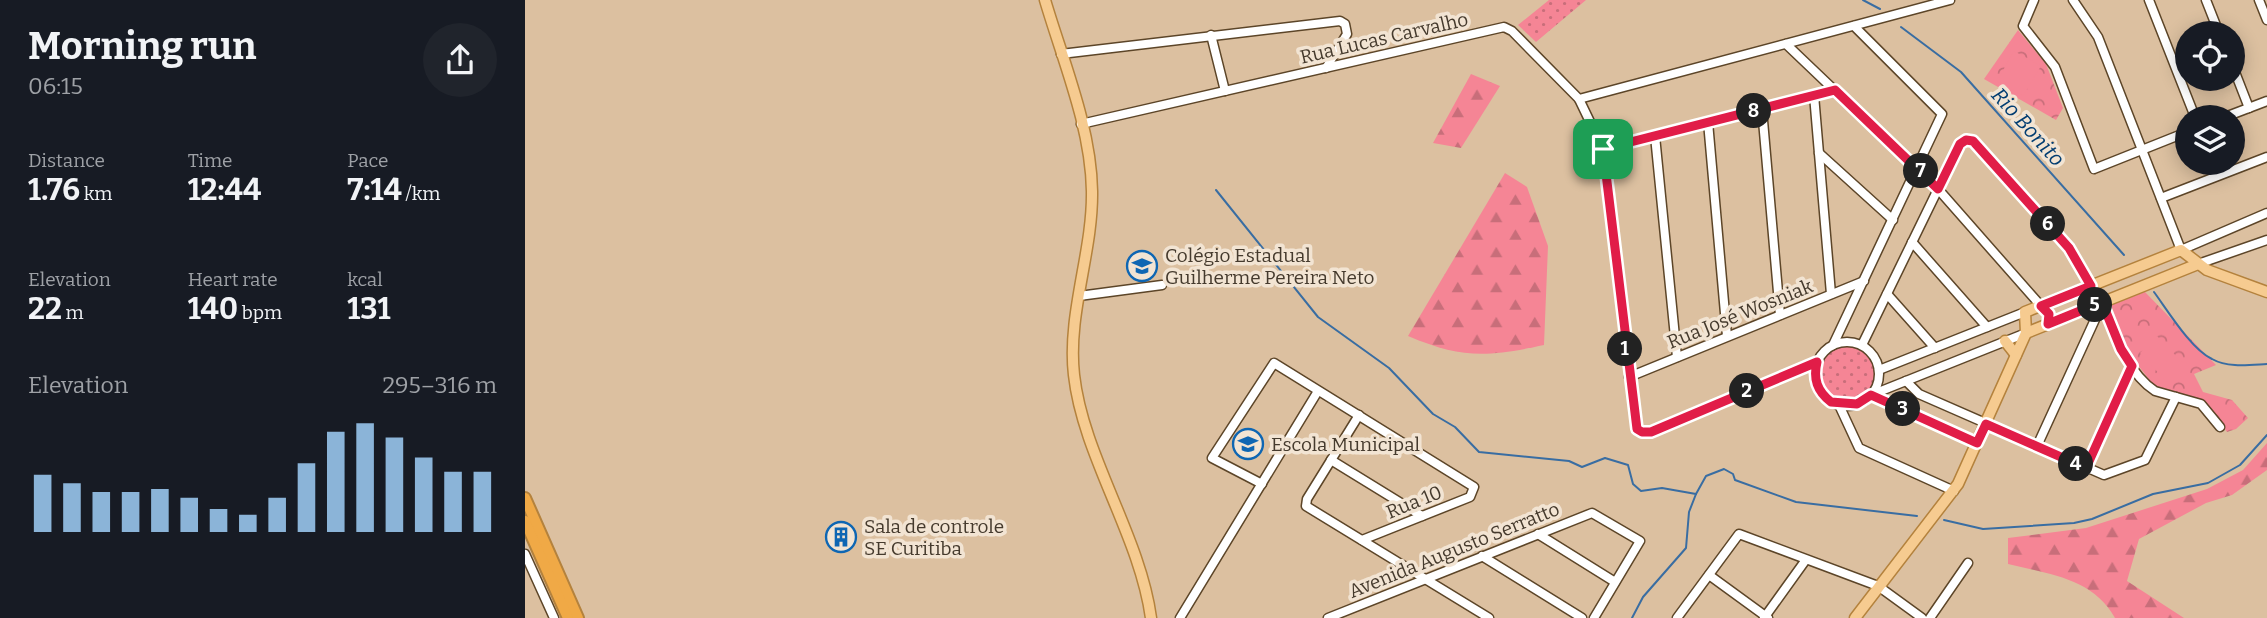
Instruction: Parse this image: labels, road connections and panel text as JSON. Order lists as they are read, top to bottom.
{
  "streets": {
    "street": [
      "Rua Lucas Carvalho",
      "Rua José Wosniak",
      "Rua 10",
      "Avenida Augusto Serratto"
    ]
  },
  "water": ["Rio Bonito"],
  "places": {
    "school or university": ["Colégio Estadual Guilherme Pereira Neto", "Escola Municipal"],
    "building": ["Sala de controle SE Curitiba"]
  },
  "page": {
    "heading": ["Morning run", "06:15"],
    "pins": [
      "8",
      "7",
      "6",
      "5",
      "1",
      "2",
      "3",
      "4"
    ],
    "stats": [
      ["Distance", "1.76 km"],
      ["Time", "12:44"],
      ["Pace", "7:14 /km"],
      ["Elevation", "22 m"],
      ["Heart rate", "140 bpm"],
      ["kcal", "131"]
    ],
    "chart": ["Elevation", "295–316 m"]
  }
}
